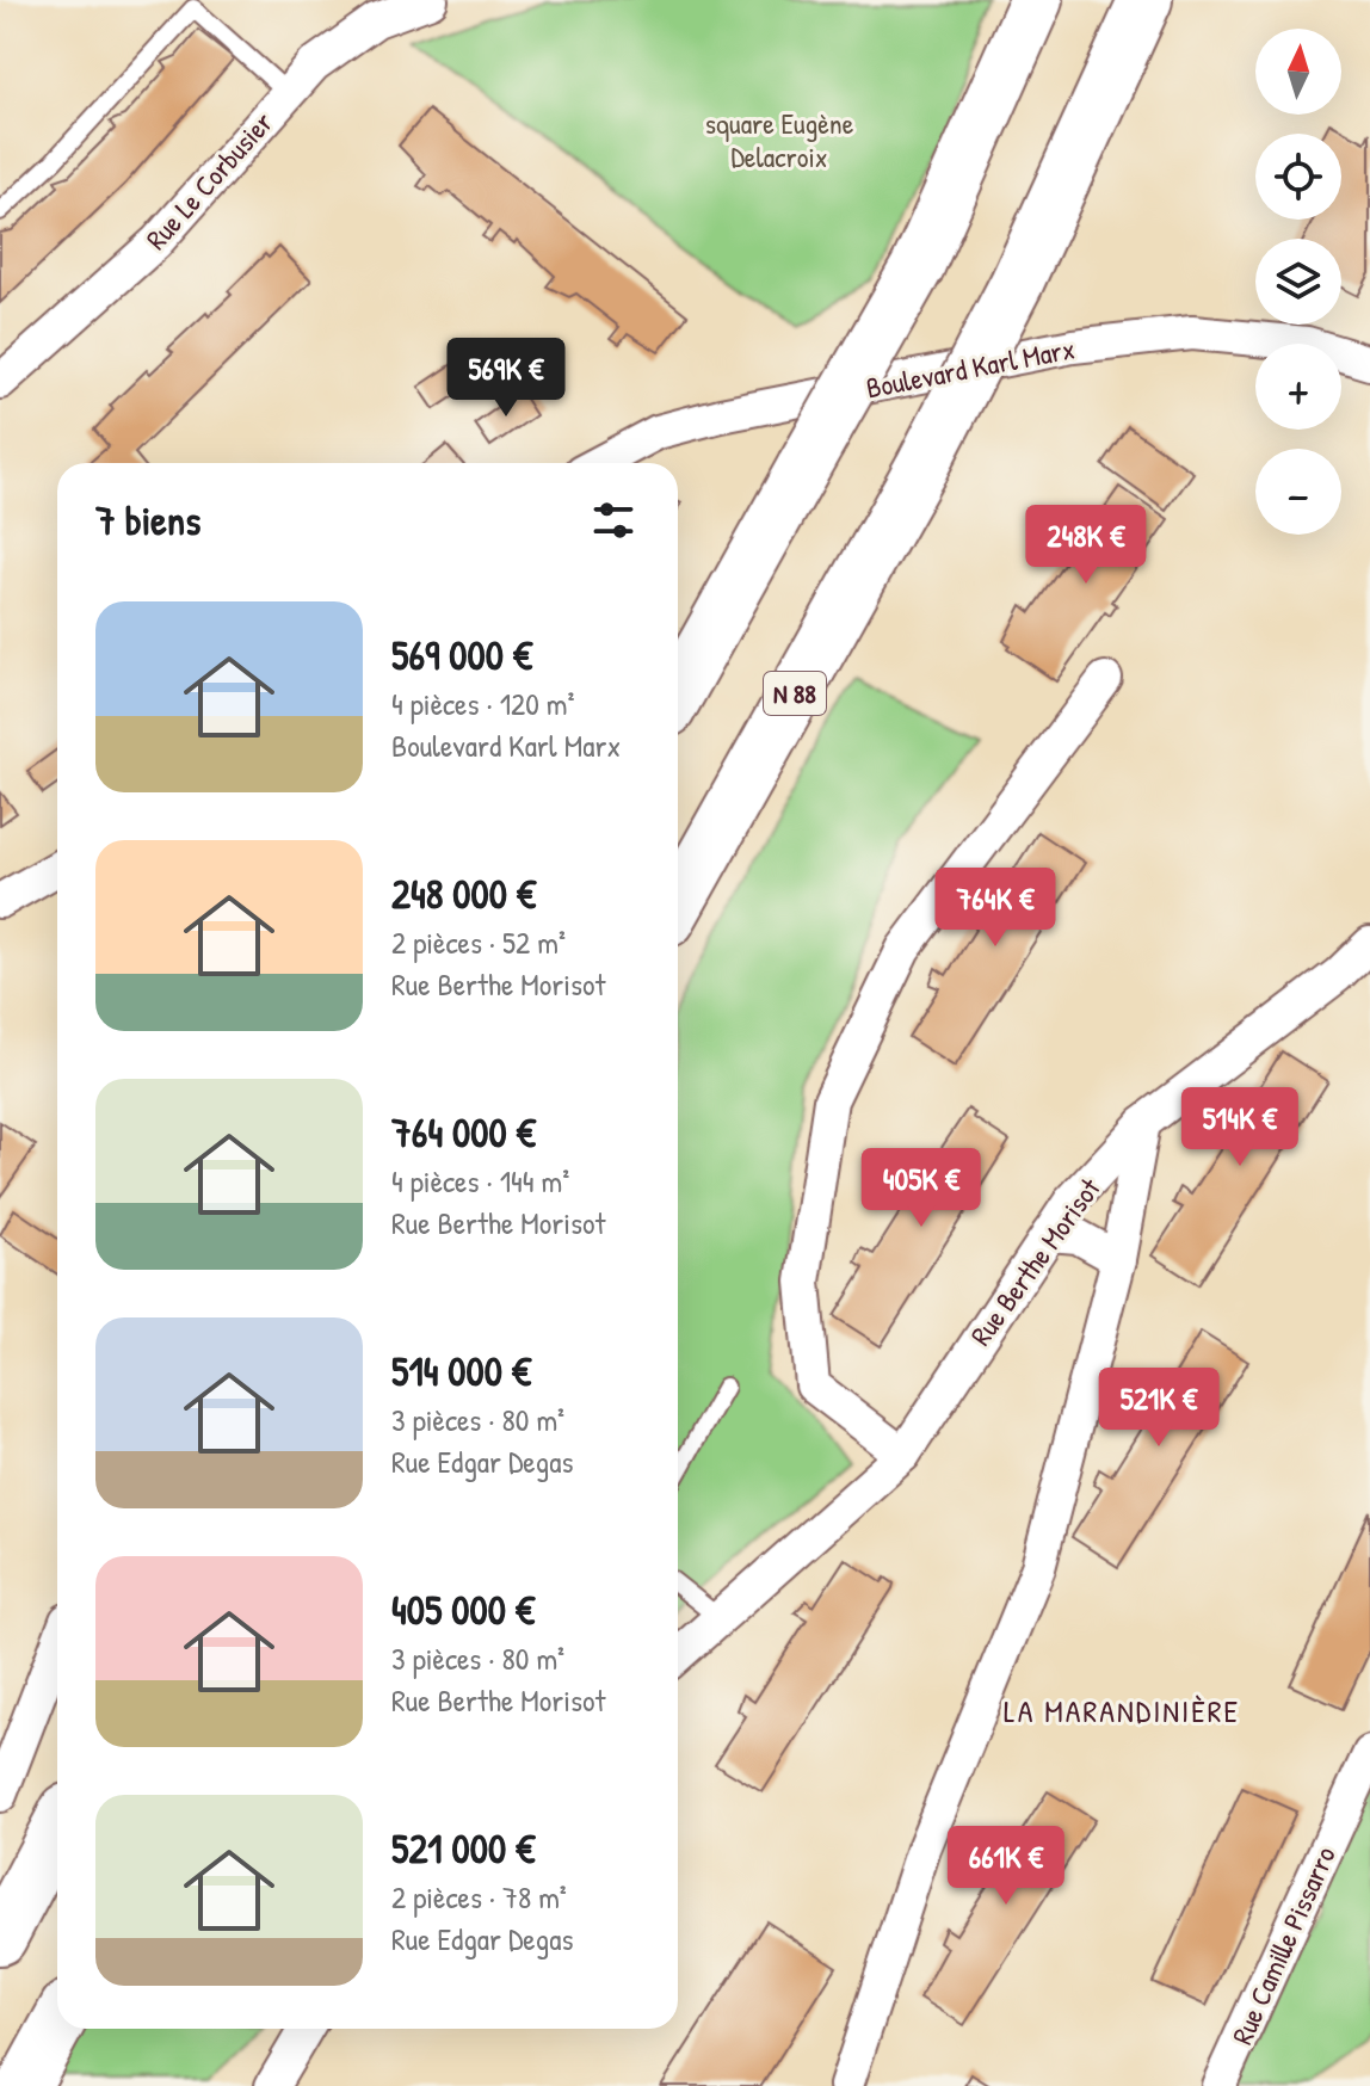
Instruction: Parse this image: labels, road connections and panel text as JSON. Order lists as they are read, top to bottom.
{
  "streets": {
    "highway": ["N 88"],
    "street": [
      "Rue Le Corbusier",
      "Boulevard Karl Marx",
      "Rue Berthe Morisot",
      "Rue Camille Pissarro"
    ]
  },
  "districts": ["LA MARANDINIÈRE"],
  "parks": ["square Eugène Delacroix"],
  "north": "top",
  "page": {
    "map_buttons": ["+", "−"],
    "price": [
      "569K €",
      "248K €",
      "764K €",
      "514K €",
      "405K €",
      "521K €",
      "661K €"
    ],
    "heading": "7 biens",
    "list": [
      {
        "name": "569 000 €",
        "note": "4 pièces · 120 m² · Boulevard Karl Marx"
      },
      {
        "name": "248 000 €",
        "note": "2 pièces · 52 m² · Rue Berthe Morisot"
      },
      {
        "name": "764 000 €",
        "note": "4 pièces · 144 m² · Rue Berthe Morisot"
      },
      {
        "name": "514 000 €",
        "note": "3 pièces · 80 m² · Rue Edgar Degas"
      },
      {
        "name": "405 000 €",
        "note": "3 pièces · 80 m² · Rue Berthe Morisot"
      },
      {
        "name": "521 000 €",
        "note": "2 pièces · 78 m² · Rue Edgar Degas"
      }
    ]
  }
}
